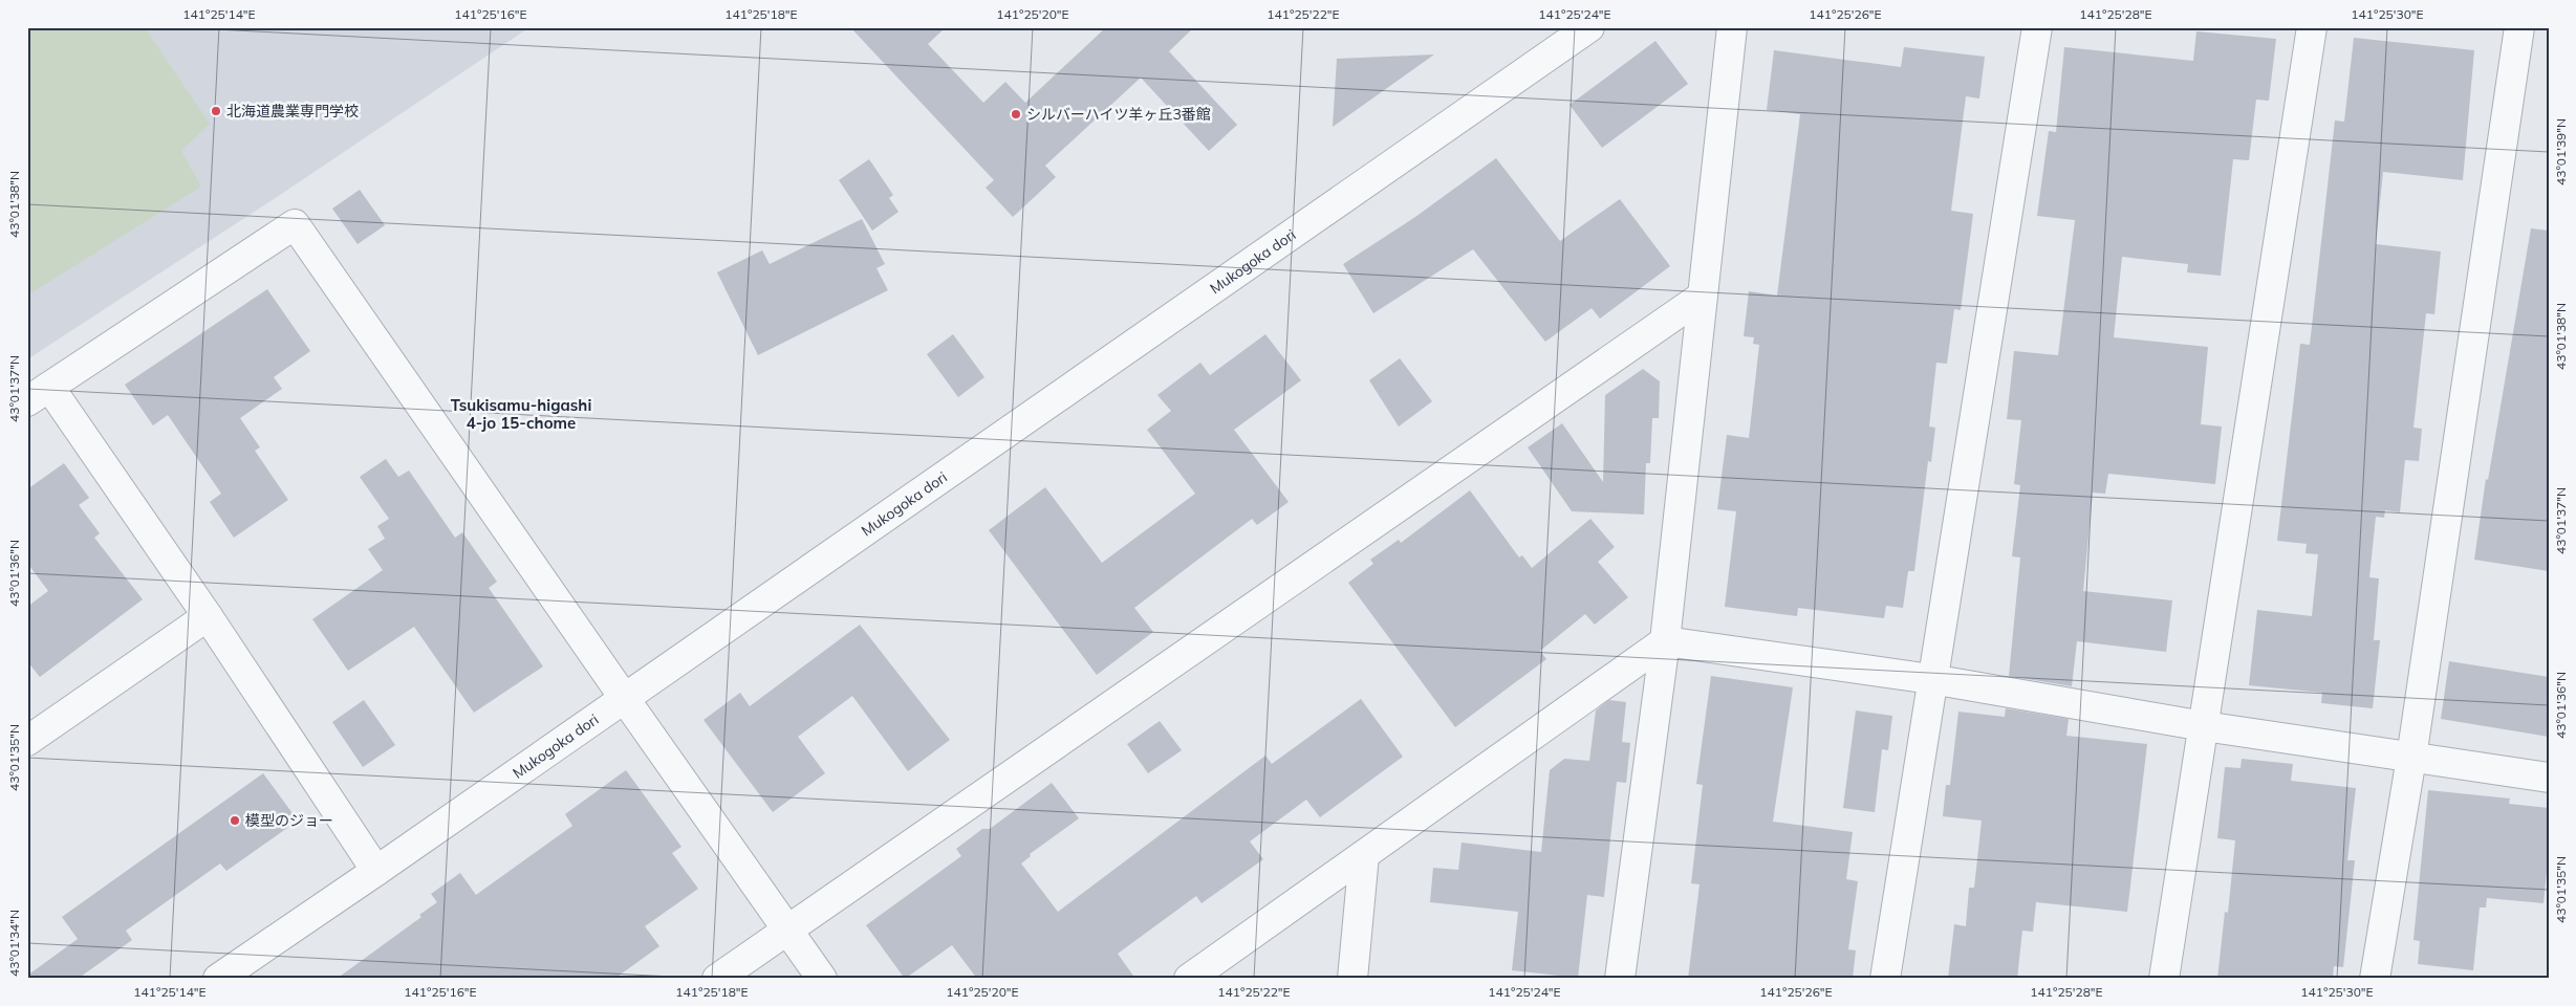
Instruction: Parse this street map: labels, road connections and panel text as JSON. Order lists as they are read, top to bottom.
{
  "streets": {
    "street": ["Mukogoka dori"]
  },
  "districts": ["Tsukisamu-higashi 4-jo 15-chome"],
  "places": ["北海道農業専門学校", "シルバーハイツ羊ヶ丘3番館", "模型のジョー"],
  "coordinates": [
    "141°25'14\"E",
    "141°25'16\"E",
    "141°25'18\"E",
    "141°25'20\"E",
    "141°25'22\"E",
    "141°25'24\"E",
    "141°25'26\"E",
    "141°25'28\"E",
    "141°25'30\"E",
    "43°01'39\"N",
    "43°01'38\"N",
    "43°01'37\"N",
    "43°01'36\"N",
    "43°01'35\"N",
    "43°01'34\"N"
  ]
}
